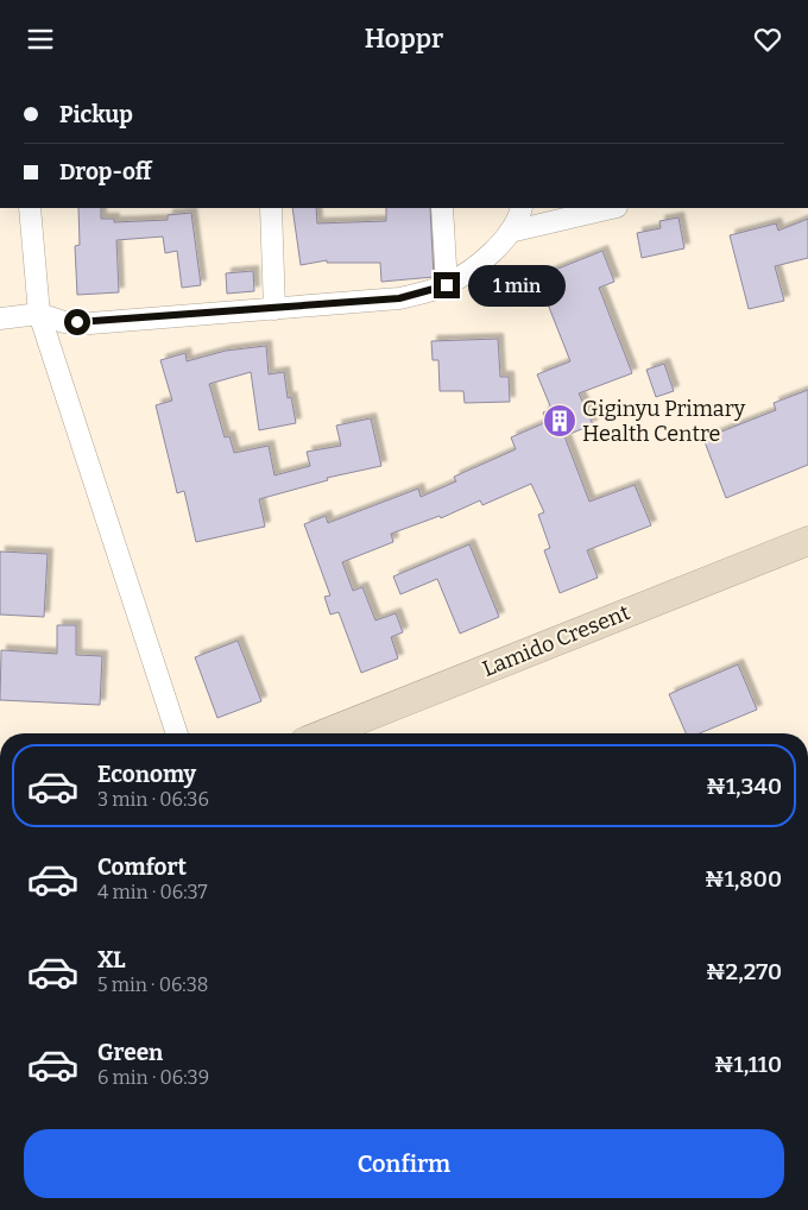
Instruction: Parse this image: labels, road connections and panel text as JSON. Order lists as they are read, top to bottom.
{
  "streets": {
    "street": ["Lamido Cresent"]
  },
  "places": {
    "building": ["Giginyu Primary Health Centre"]
  },
  "page": {
    "header": "Hoppr",
    "banner": ["Pickup", "Drop-off"],
    "bubble": "1 min",
    "list": [
      {
        "name": "Economy",
        "note": "3 min · 06:36",
        "value": "₦1,340"
      },
      {
        "name": "Comfort",
        "note": "4 min · 06:37",
        "value": "₦1,800"
      },
      {
        "name": "XL",
        "note": "5 min · 06:38",
        "value": "₦2,270"
      },
      {
        "name": "Green",
        "note": "6 min · 06:39",
        "value": "₦1,110"
      }
    ],
    "buttons": "Confirm"
  }
}
